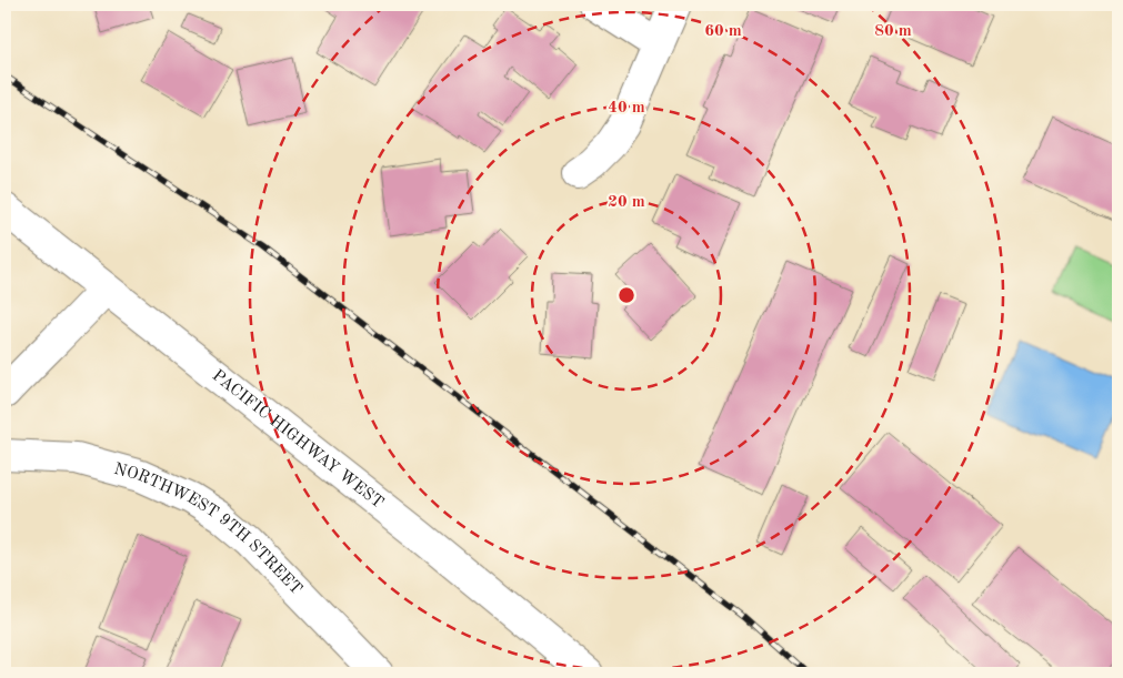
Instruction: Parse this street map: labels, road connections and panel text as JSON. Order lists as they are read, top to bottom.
{
  "streets": {
    "main road": ["PACIFIC HIGHWAY WEST", "NORTHWEST 9TH STREET"]
  },
  "rings": [
    "80 m",
    "60 m",
    "40 m",
    "20 m"
  ]
}
